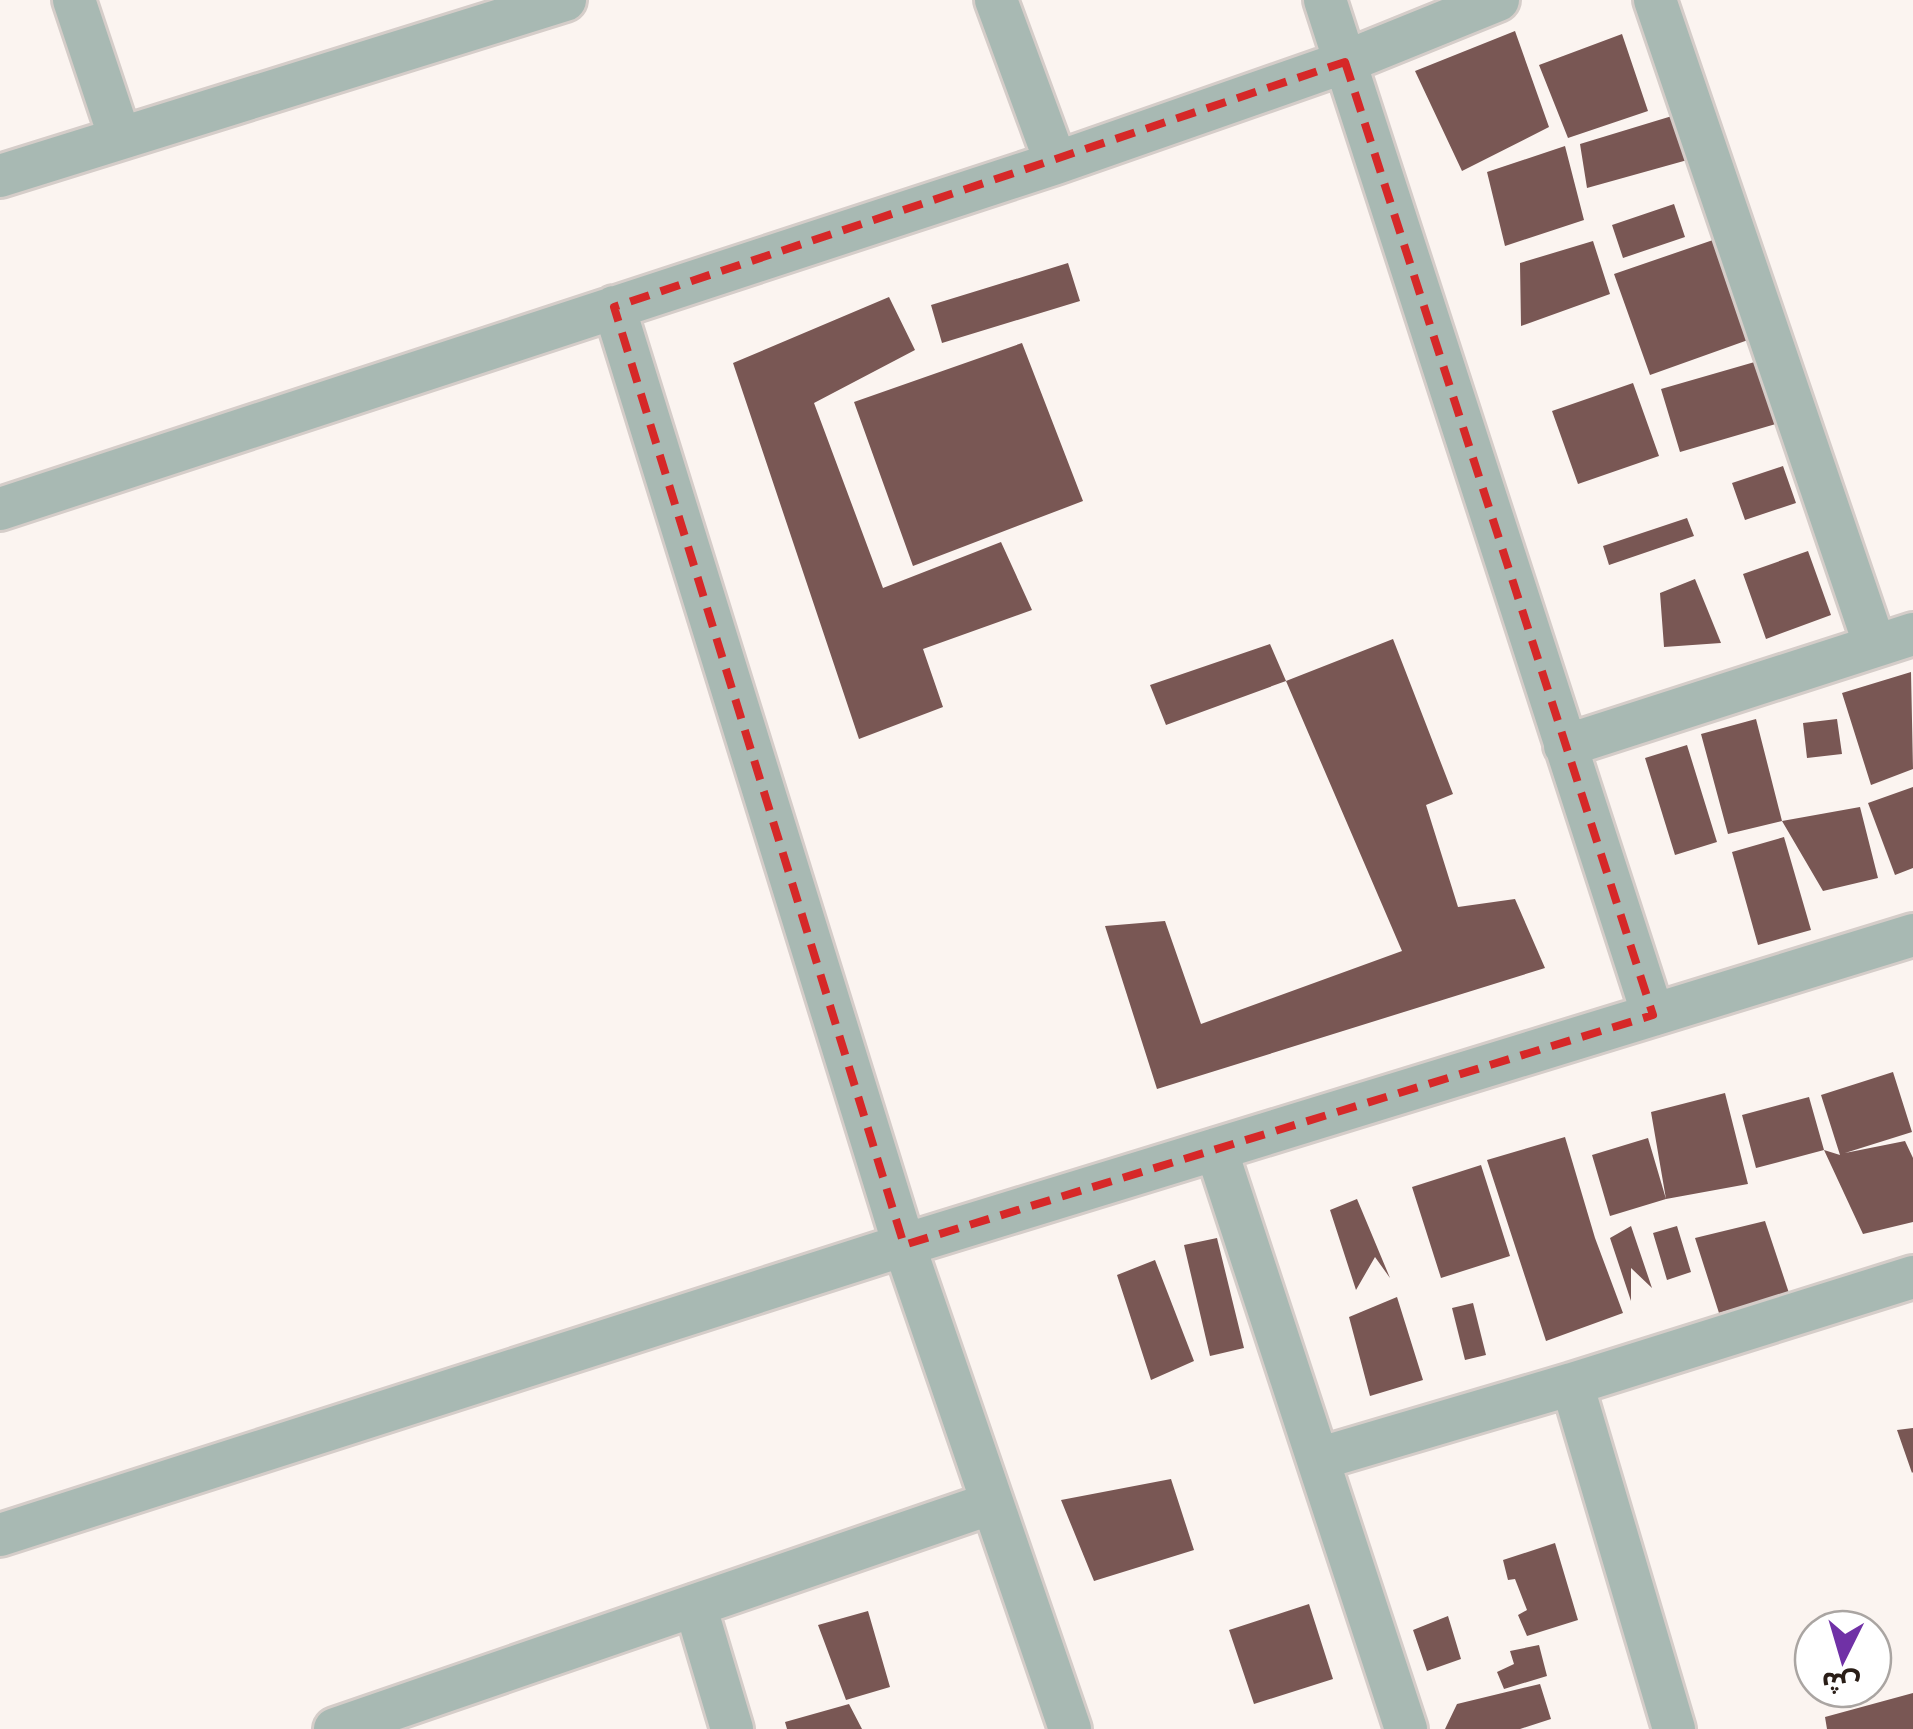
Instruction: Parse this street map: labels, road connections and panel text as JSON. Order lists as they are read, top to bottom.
{
  "north": "bottom"
}
